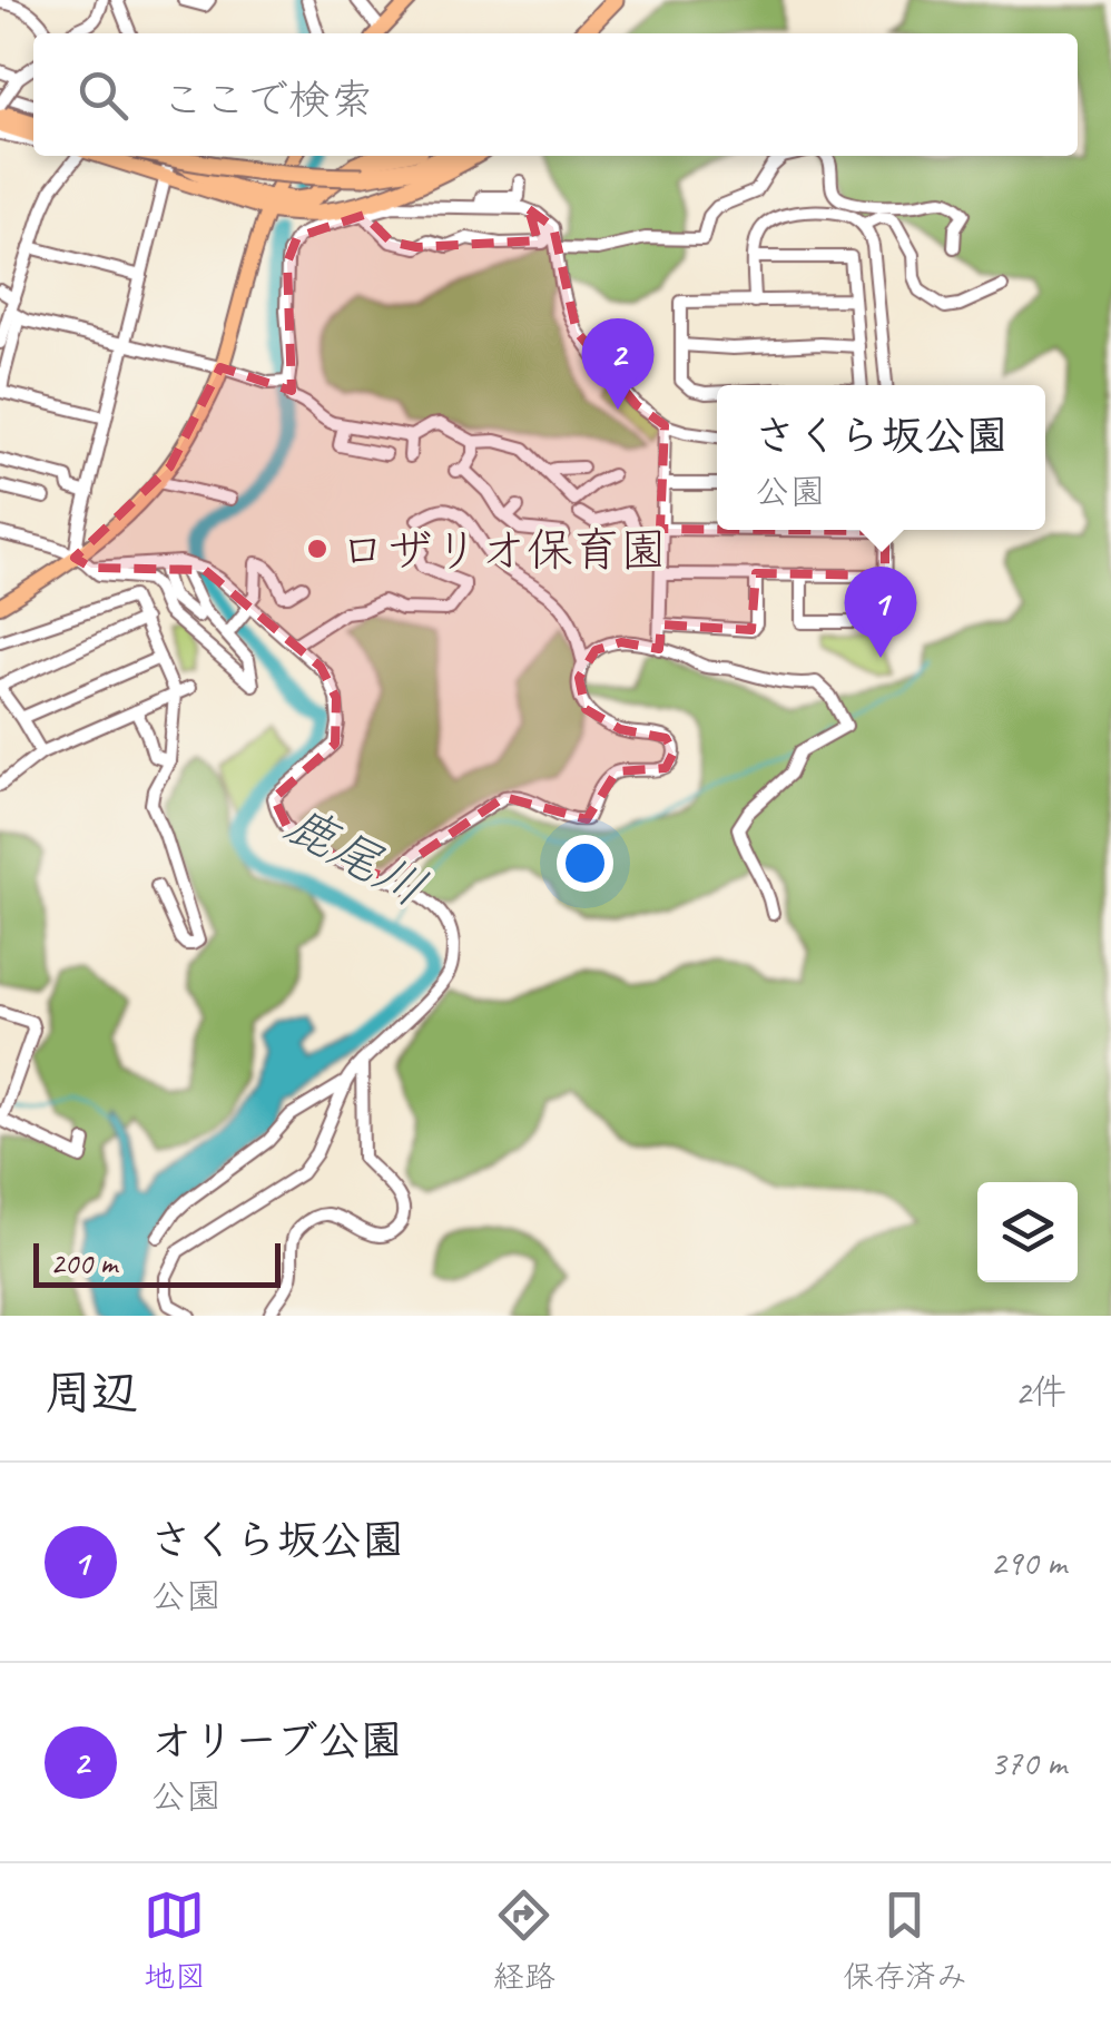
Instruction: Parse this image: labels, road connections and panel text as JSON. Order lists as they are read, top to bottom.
{
  "water": ["鹿尾川"],
  "places": ["ロザリオ保育園"],
  "scale_bar": "200 m",
  "page": {
    "search": "ここで検索",
    "pins": ["2", "1"],
    "popup": ["さくら坂公園", "公園"],
    "scale": "200 m",
    "heading": ["周辺", "2件"],
    "list": [
      {
        "mark": "1",
        "name": "さくら坂公園",
        "note": "公園",
        "value": "290 m"
      },
      {
        "mark": "2",
        "name": "オリーブ公園",
        "note": "公園",
        "value": "370 m"
      }
    ],
    "nav": ["地図", "経路", "保存済み"]
  }
}
